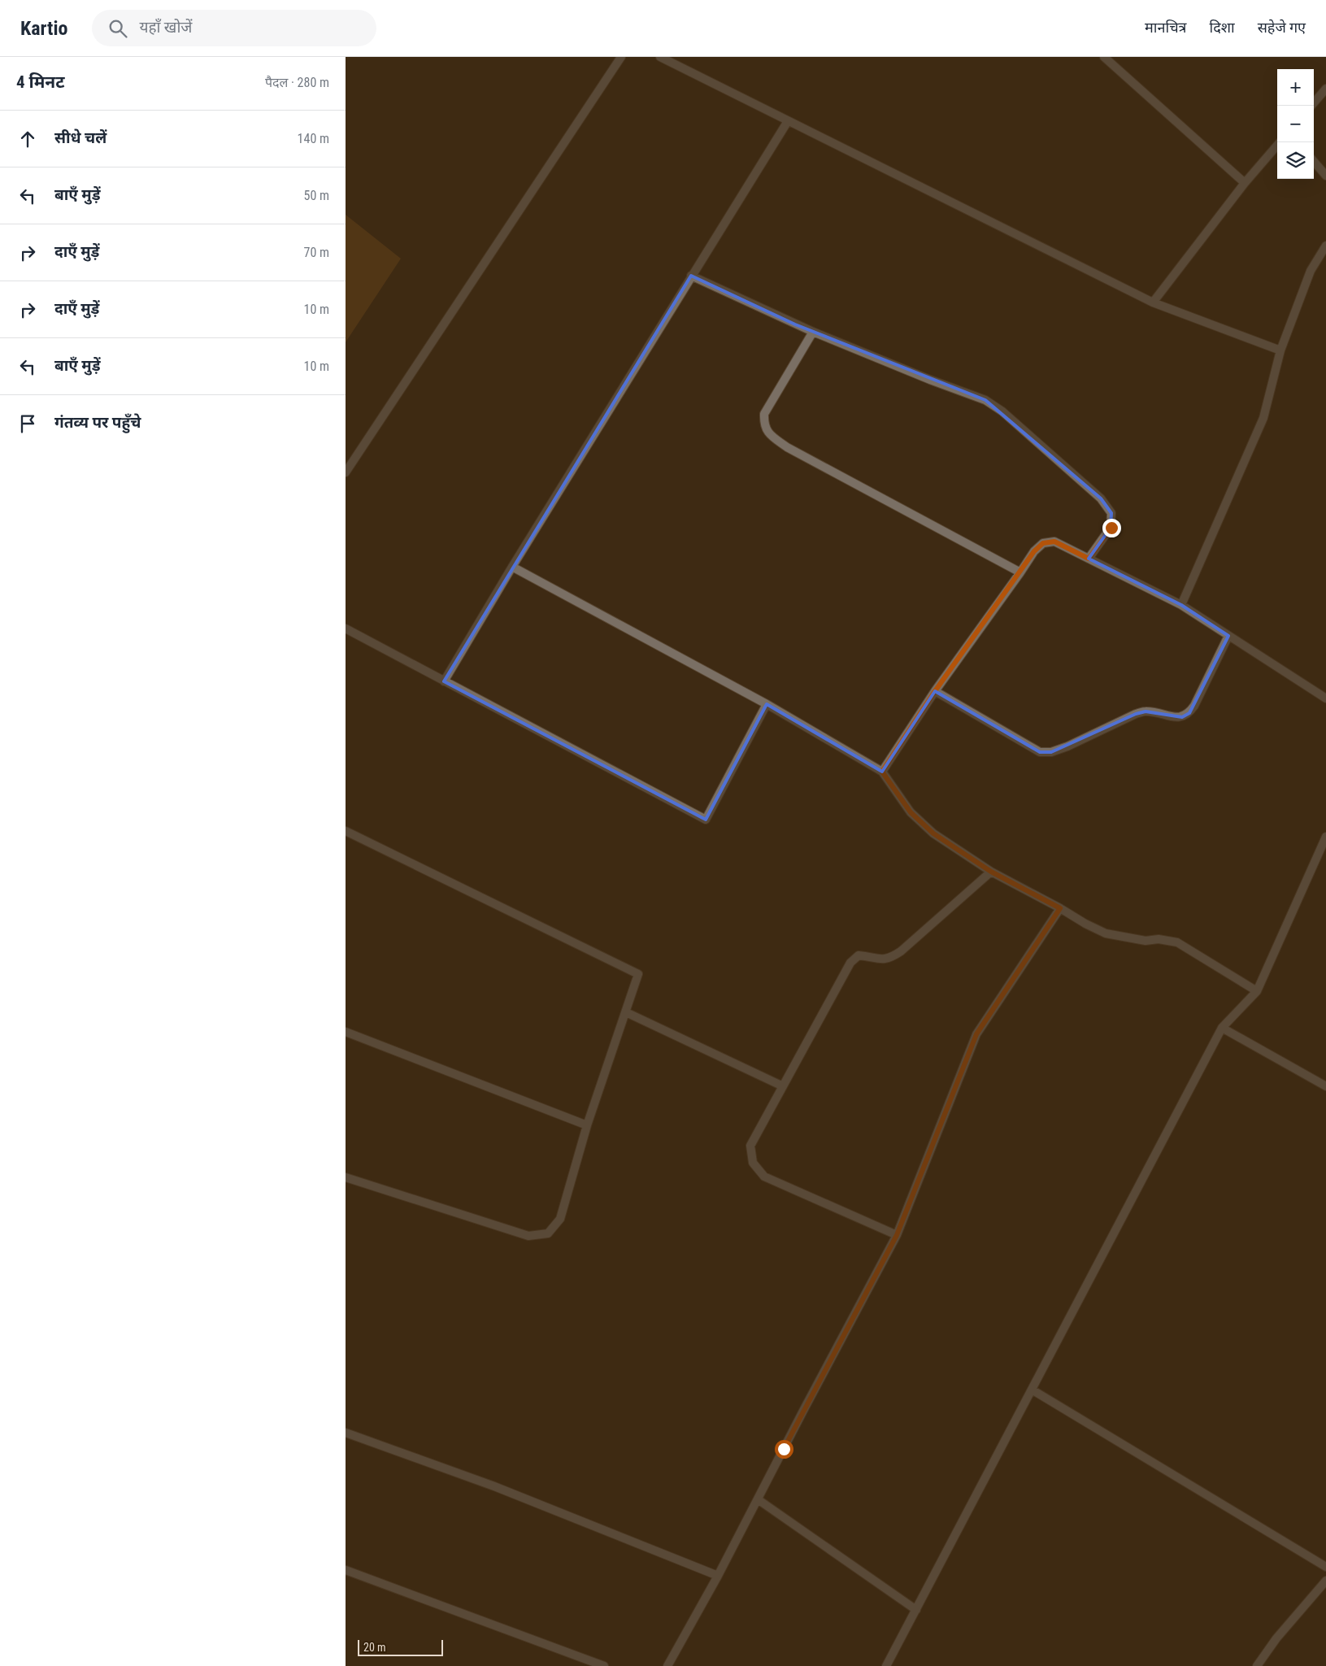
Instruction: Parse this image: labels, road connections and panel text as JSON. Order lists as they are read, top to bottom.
{
  "scale_bar": "20 m",
  "page": {
    "header": "Kartio",
    "search": "यहाँ खोजें",
    "nav": ["मानचित्र", "दिशा", "सहेजे गए"],
    "heading": ["4 मिनट", "पैदल · 280 m"],
    "map_buttons": ["+", "−"],
    "list": [
      ["सीधे चलें", "140 m"],
      ["बाएँ मुड़ें", "50 m"],
      ["दाएँ मुड़ें", "70 m"],
      ["दाएँ मुड़ें", "10 m"],
      ["बाएँ मुड़ें", "10 m"],
      "गंतव्य पर पहुँचे"
    ],
    "scale": "20 m"
  }
}
